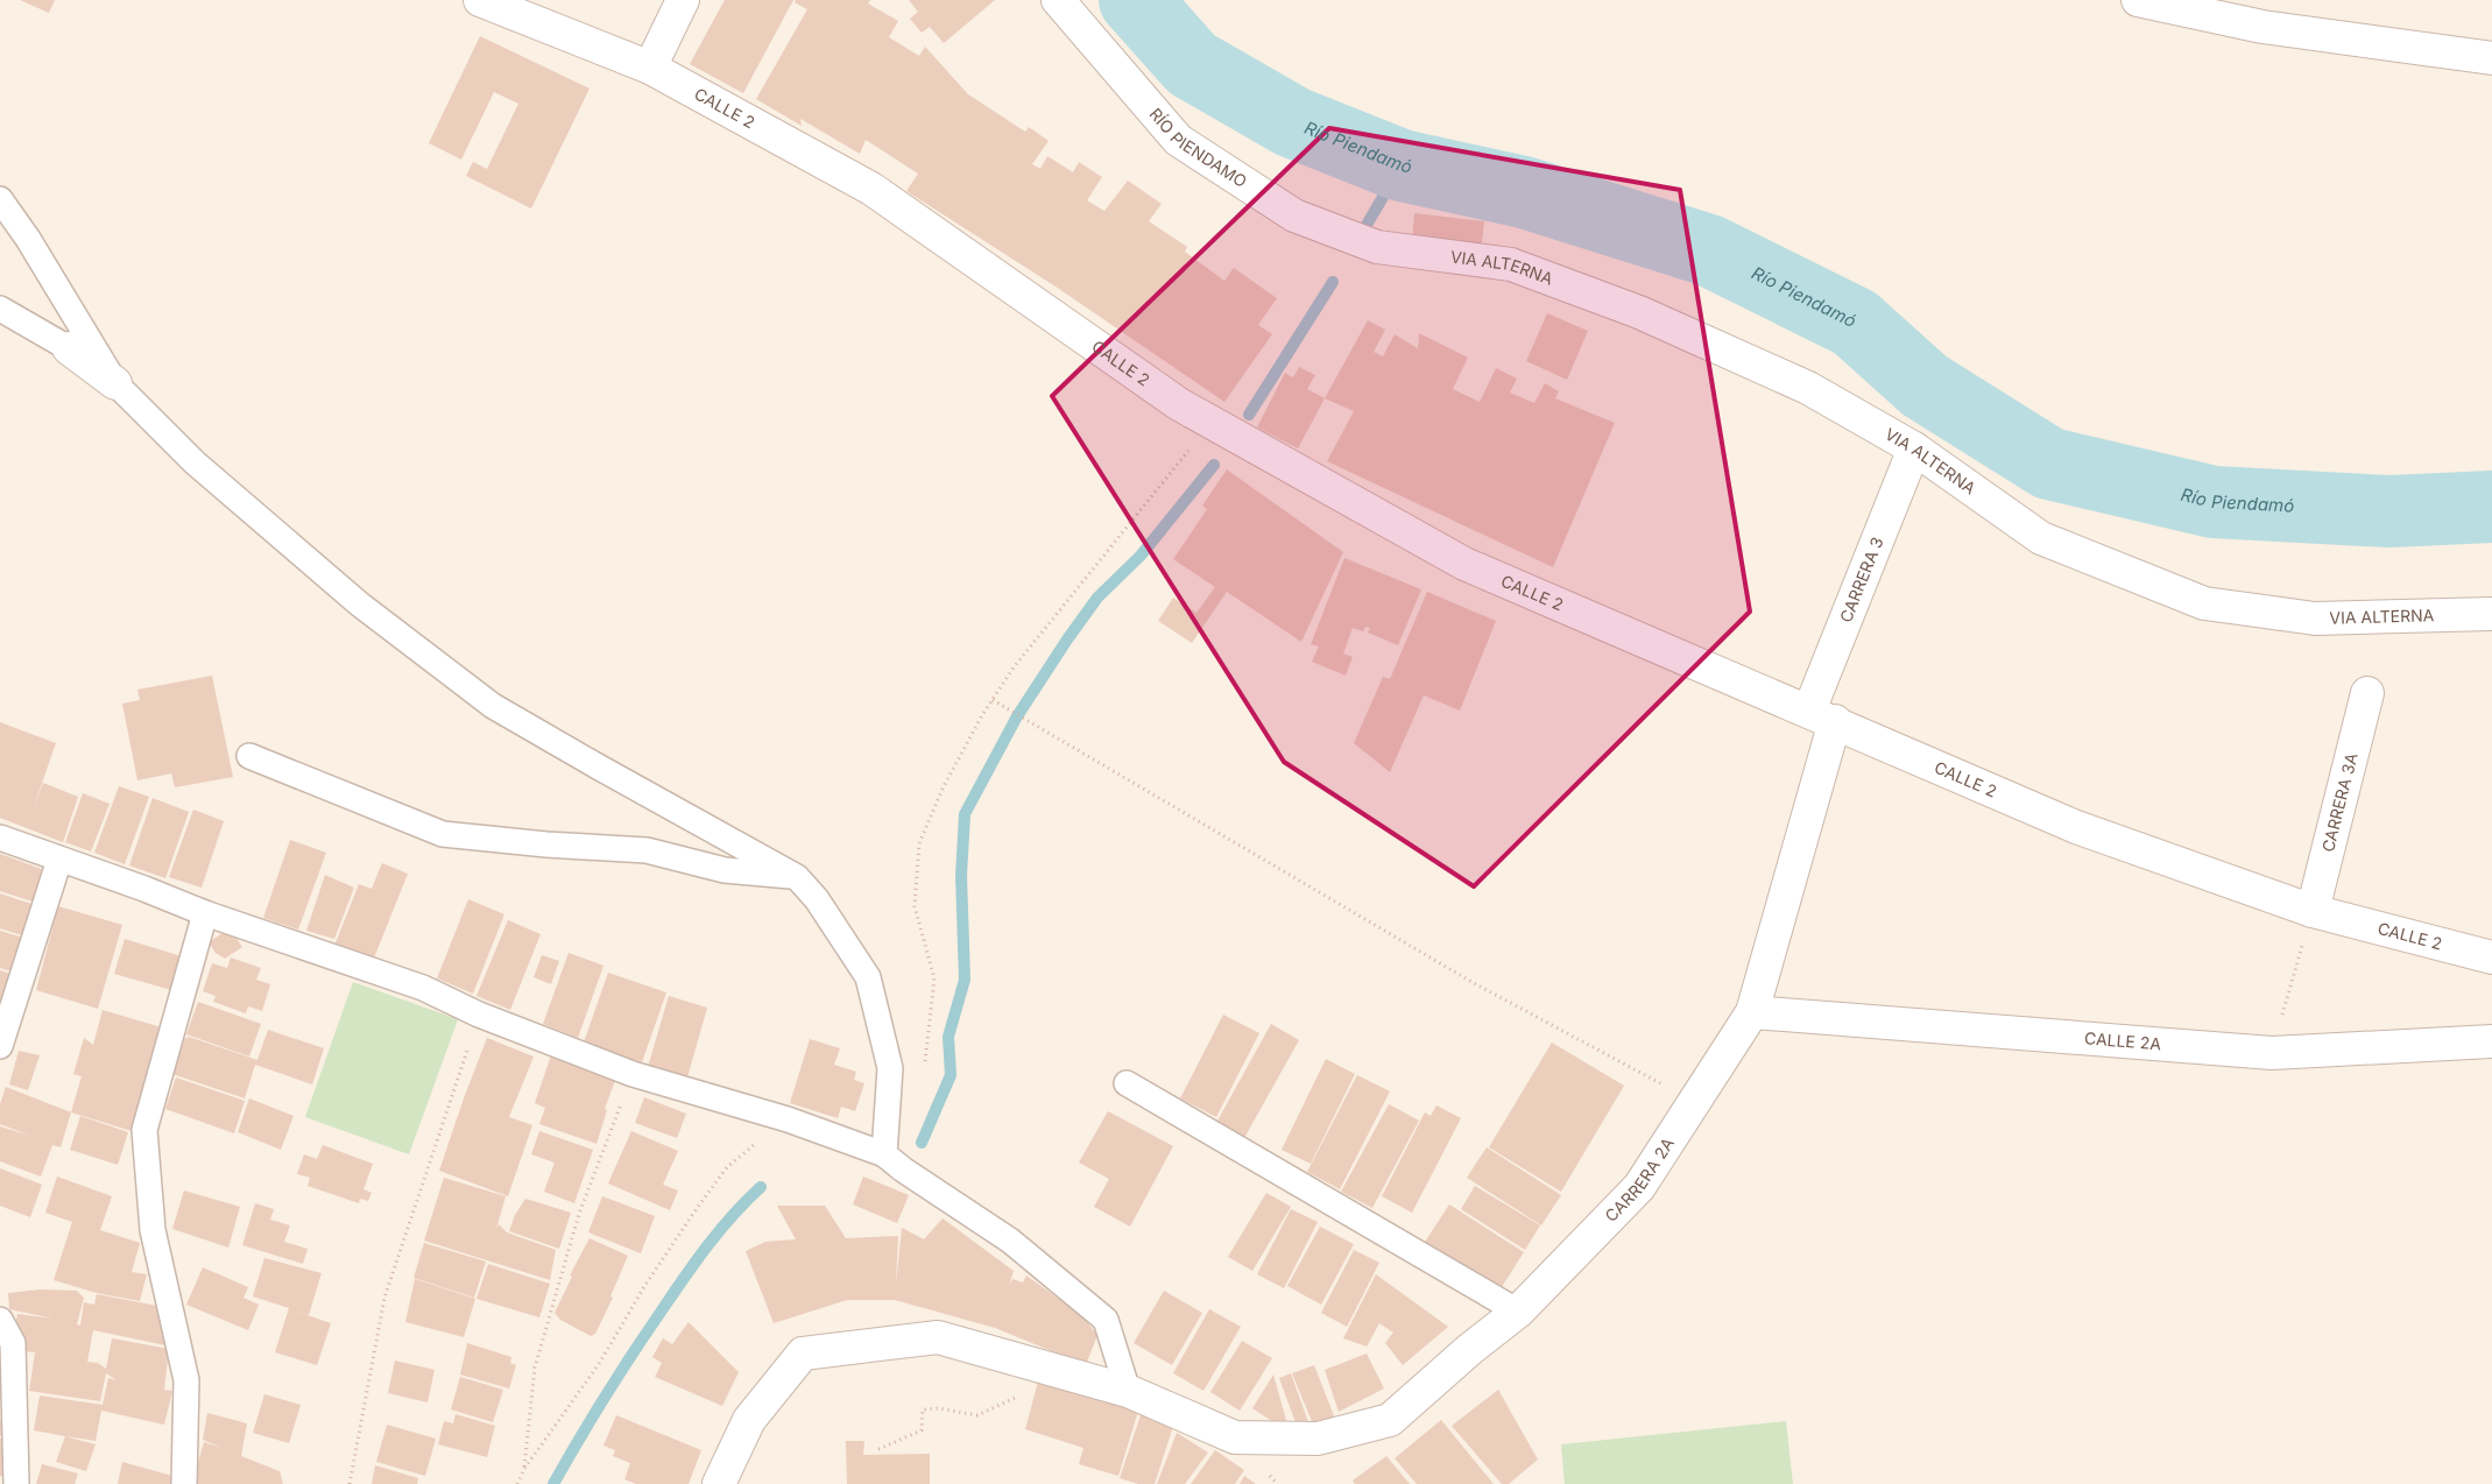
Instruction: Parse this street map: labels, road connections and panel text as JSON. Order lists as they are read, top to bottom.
{
  "streets": {
    "street": [
      "CALLE 2",
      "RÍO PIENDAMO",
      "VIA ALTERNA",
      "CARRERA 3",
      "CARRERA 3A",
      "CALLE 2A",
      "CARRERA 2A"
    ]
  },
  "crossings": [
    ["CALLE 2", "CARRERA 3"],
    ["CALLE 2", "CARRERA 3A"],
    ["CALLE 2", "CARRERA 2A"],
    ["RÍO PIENDAMO", "VIA ALTERNA"],
    ["VIA ALTERNA", "CARRERA 3"],
    ["CARRERA 3", "CARRERA 2A"],
    ["CALLE 2A", "CARRERA 2A"]
  ],
  "water": ["Río Piendamó"]
}
